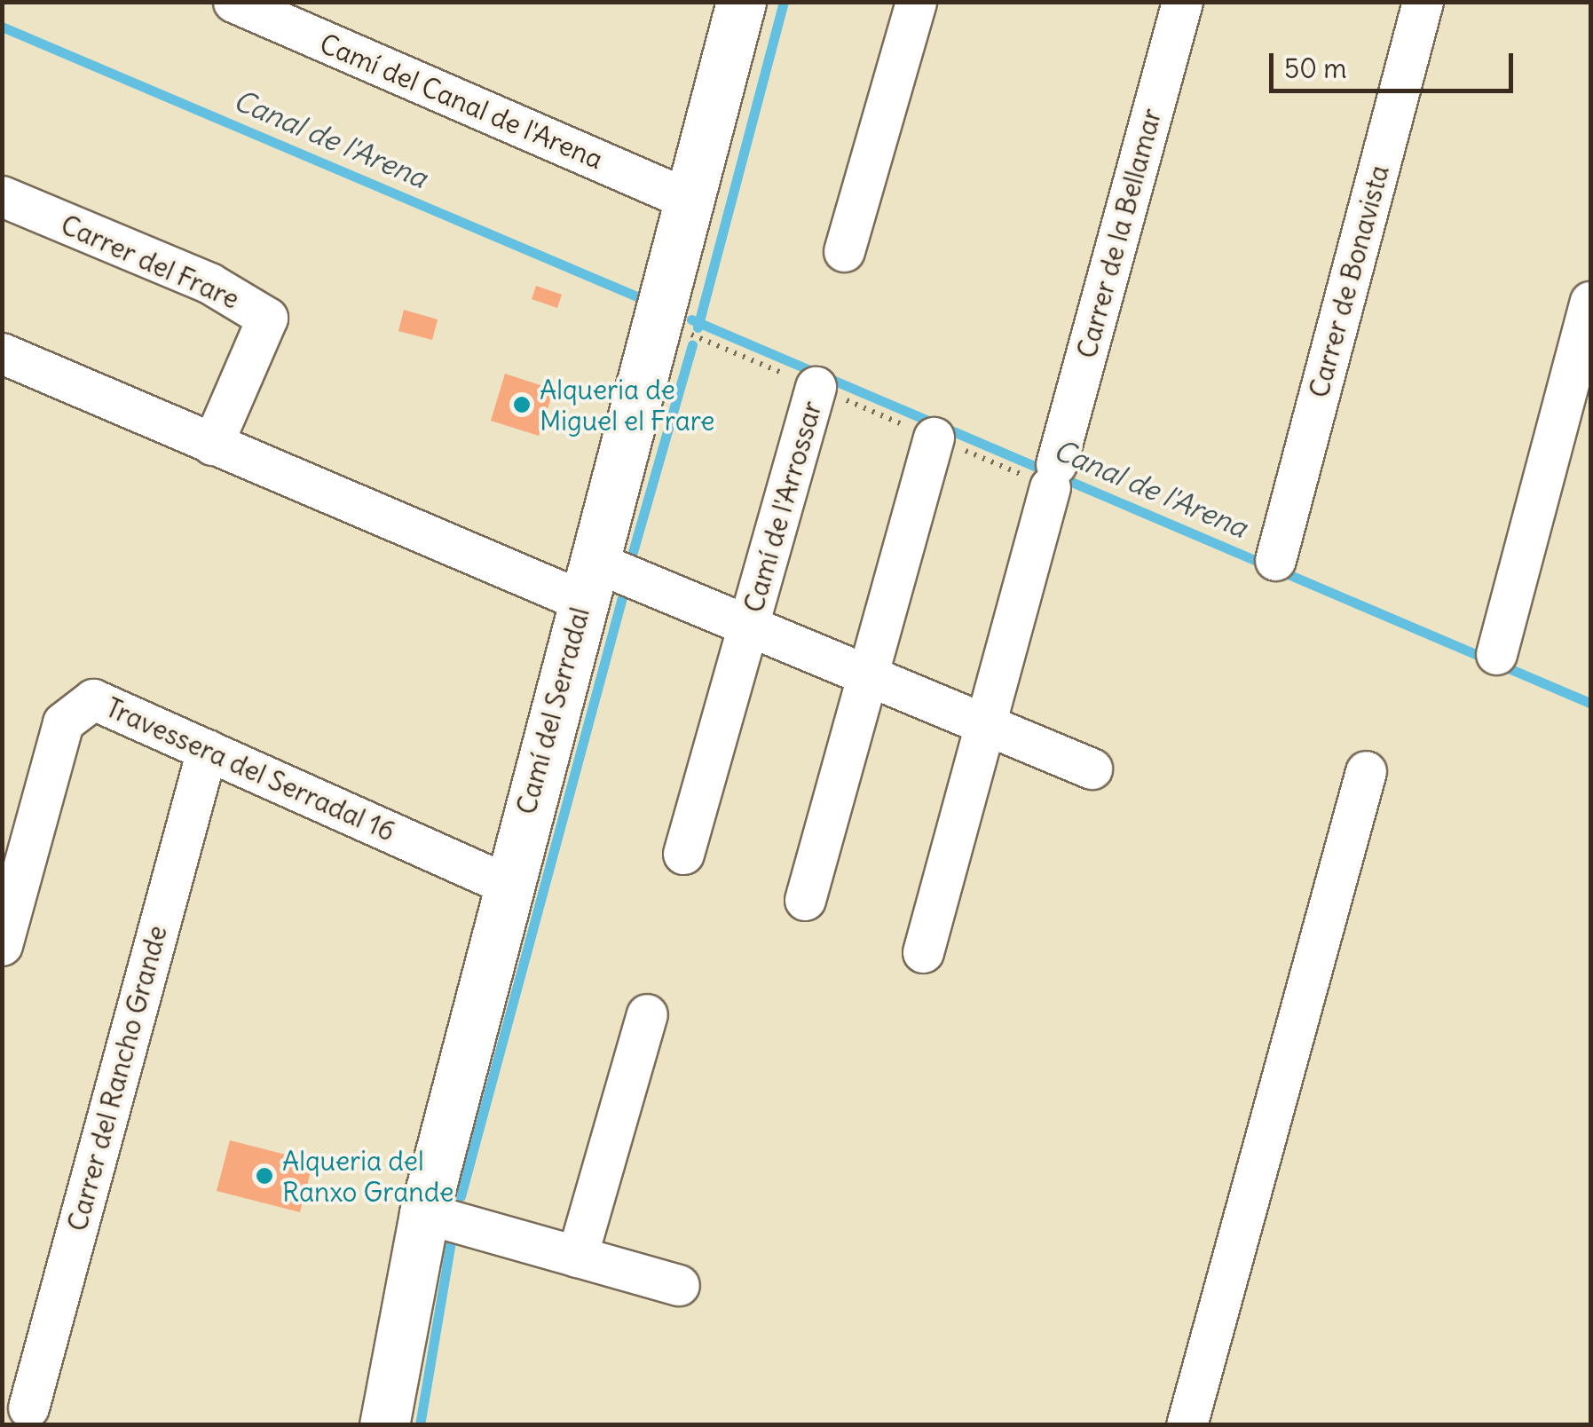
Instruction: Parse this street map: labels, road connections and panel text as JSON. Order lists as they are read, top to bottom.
{
  "streets": {
    "street": [
      "Camí del Canal de l'Arena",
      "Carrer de la Bellamar",
      "Carrer del Frare",
      "Carrer de Bonavista",
      "Camí de l'Arrossar",
      "Camí del Serradal",
      "Travessera del Serradal 16",
      "Carrer del Rancho Grande"
    ]
  },
  "crossings": [
    ["Camí del Canal de l'Arena", "Camí del Serradal"],
    ["Camí de l'Arrossar", "Camí del Serradal"],
    ["Camí del Serradal", "Travessera del Serradal 16"],
    ["Travessera del Serradal 16", "Carrer del Rancho Grande"]
  ],
  "water": ["Canal de l'Arena"],
  "places": ["Alqueria de Miguel el Frare", "Alqueria del Ranxo Grande"],
  "scale_bar": "50 m"
}
